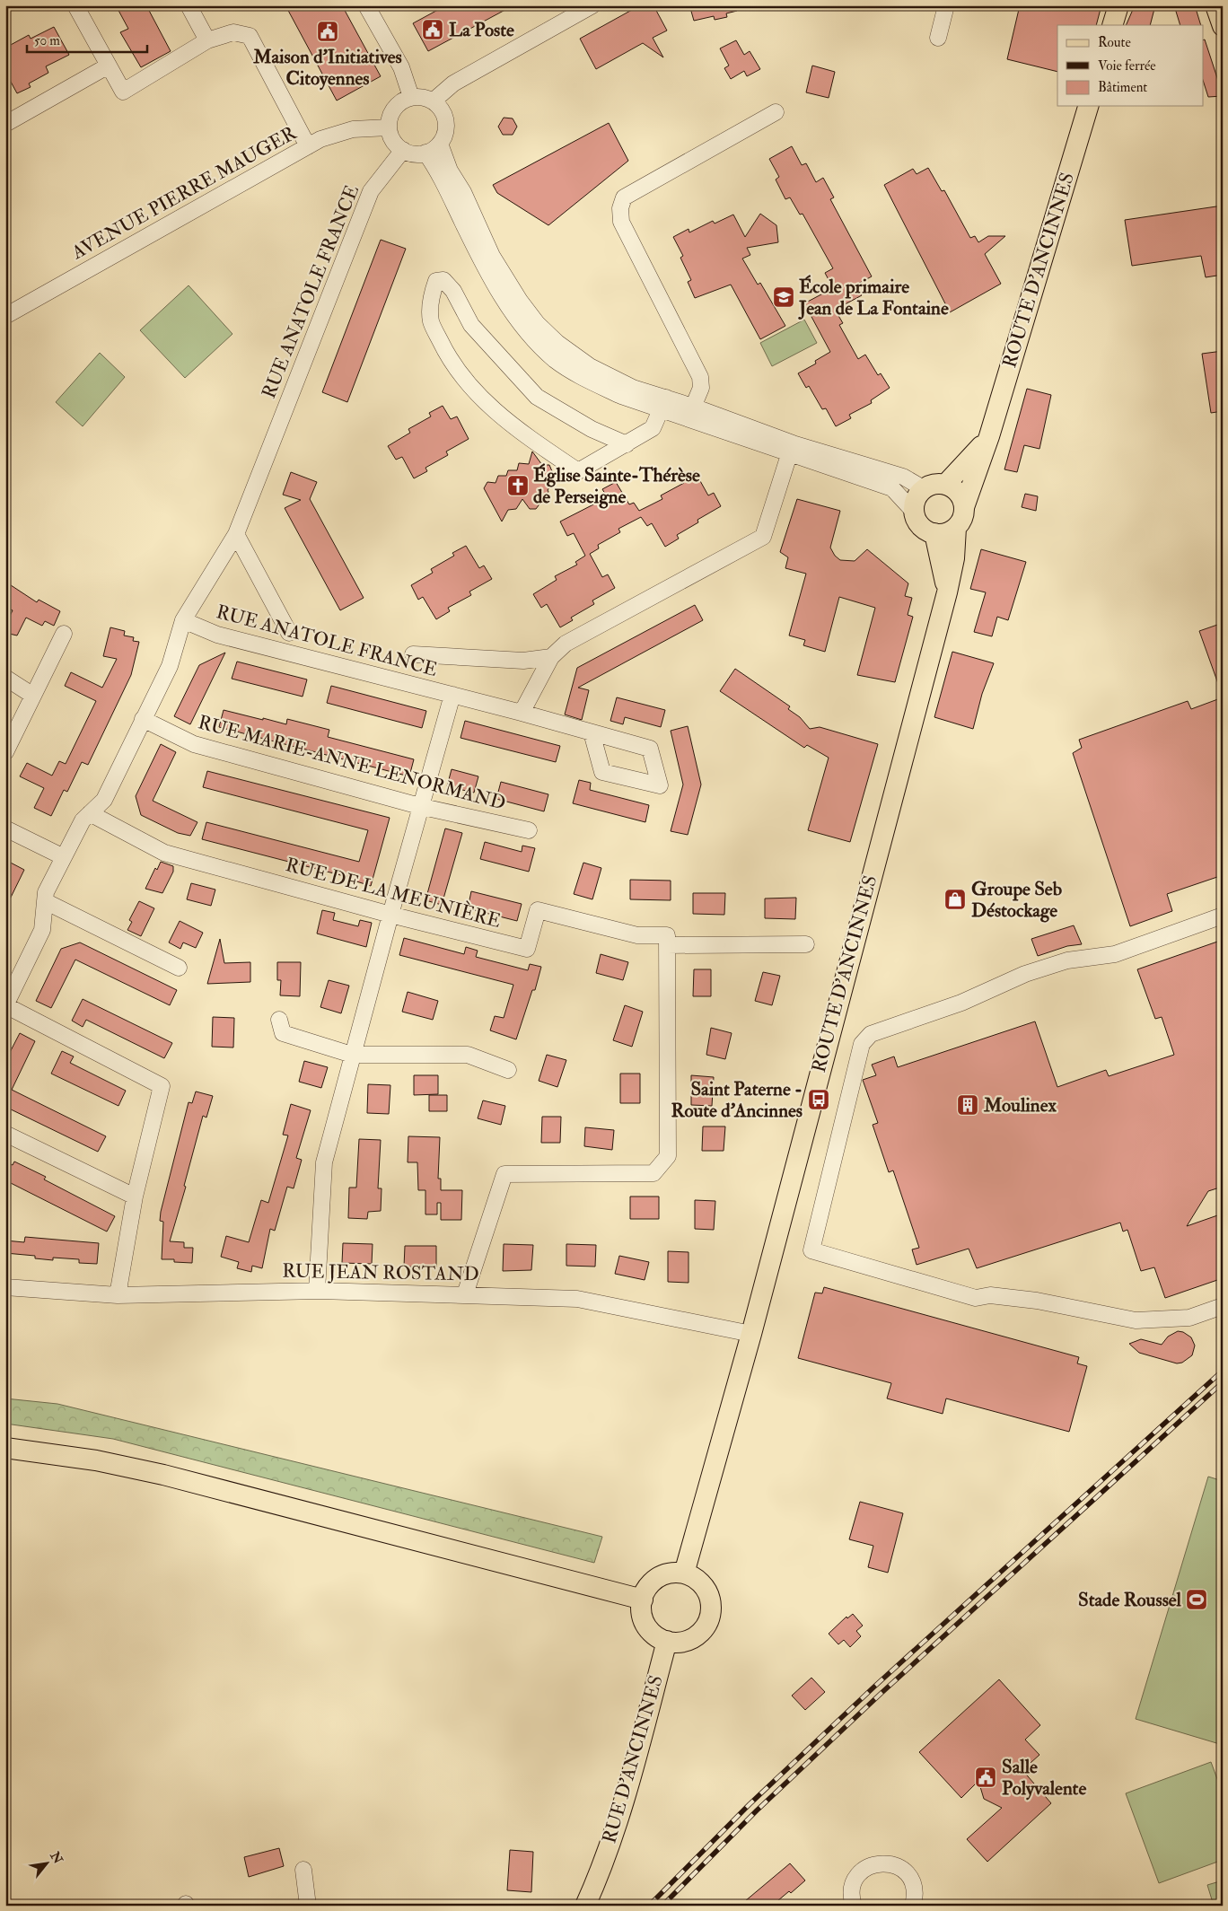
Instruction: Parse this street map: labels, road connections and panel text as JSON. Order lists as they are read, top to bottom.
{
  "streets": {
    "main road": ["ROUTE D'ANCINNES", "RUE D'ANCINNES"],
    "street": [
      "AVENUE PIERRE MAUGER",
      "RUE ANATOLE FRANCE",
      "RUE MARIE-ANNE LENORMAND",
      "RUE DE LA MEUNIÈRE",
      "RUE JEAN ROSTAND"
    ]
  },
  "crossings": [
    ["AVENUE PIERRE MAUGER", "RUE ANATOLE FRANCE"],
    ["ROUTE D'ANCINNES", "RUE JEAN ROSTAND"],
    ["ROUTE D'ANCINNES", "RUE D'ANCINNES"]
  ],
  "places": {
    "public building": ["La Poste", "Maison d'Initiatives Citoyennes", "Salle Polyvalente"],
    "school or university": ["École primaire Jean de La Fontaine"],
    "church": ["Église Sainte-Thérèse de Perseigne"],
    "shop": ["Groupe Seb Déstockage"],
    "bus stop": ["Saint Paterne - Route d'Ancinnes"],
    "building": ["Moulinex"],
    "sports": ["Stade Roussel"]
  },
  "legend": ["Route", "Voie ferrée", "Bâtiment"],
  "scale_bar": "50 m",
  "north": "top right"
}
